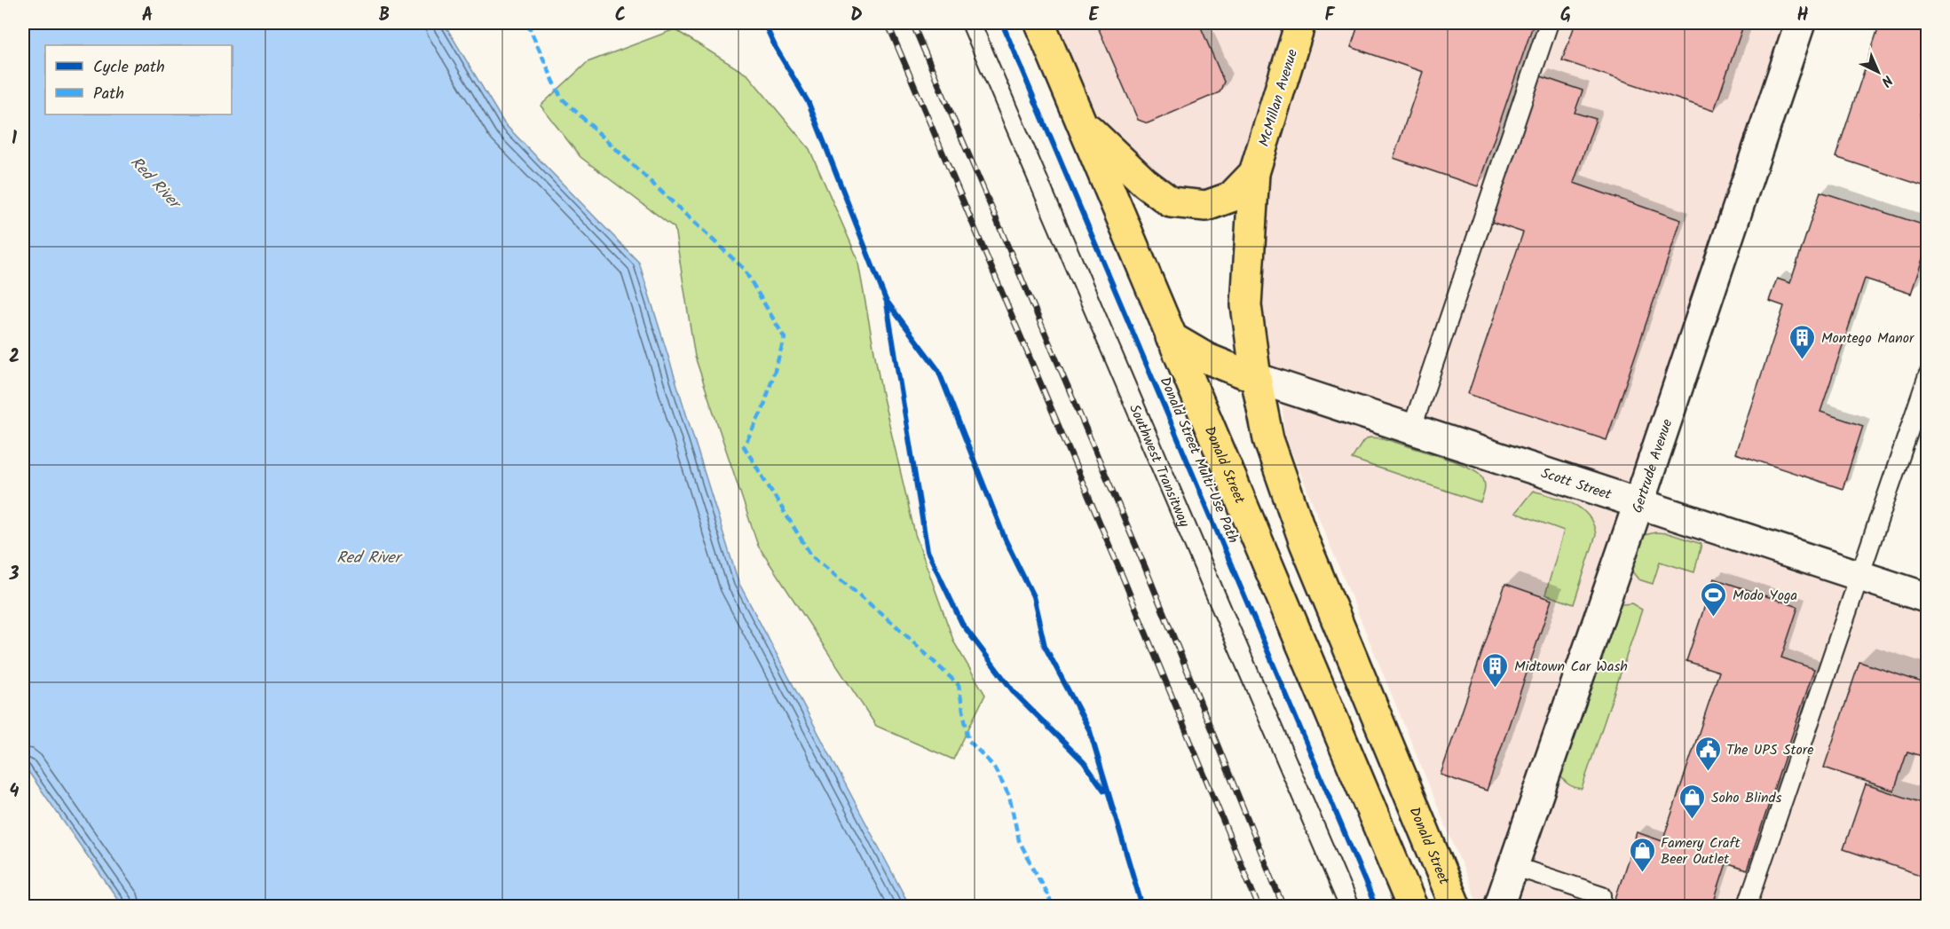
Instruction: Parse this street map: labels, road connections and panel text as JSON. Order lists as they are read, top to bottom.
{
  "streets": {
    "main road": ["McMillan Avenue", "Donald Street"],
    "street": ["Gertrude Avenue", "Scott Street"],
    "lane": ["Southwest Transitway"],
    "cycle path": ["Donald Street Multi-Use Path"]
  },
  "crossings": [
    ["McMillan Avenue", "Donald Street"],
    ["Donald Street", "Scott Street"],
    ["Gertrude Avenue", "Scott Street"]
  ],
  "water": ["Red River"],
  "places": {
    "building": ["Montego Manor", "Midtown Car Wash"],
    "sports": ["Modo Yoga"],
    "public building": ["The UPS Store"],
    "shop": ["Soho Blinds", "Famery Craft Beer Outlet"]
  },
  "legend": ["Cycle path", "Path"],
  "north": "bottom right",
  "grid": {
    "columns": [
      "A",
      "B",
      "C",
      "D",
      "E",
      "F",
      "G",
      "H"
    ],
    "rows": [
      "1",
      "2",
      "3",
      "4"
    ]
  }
}
